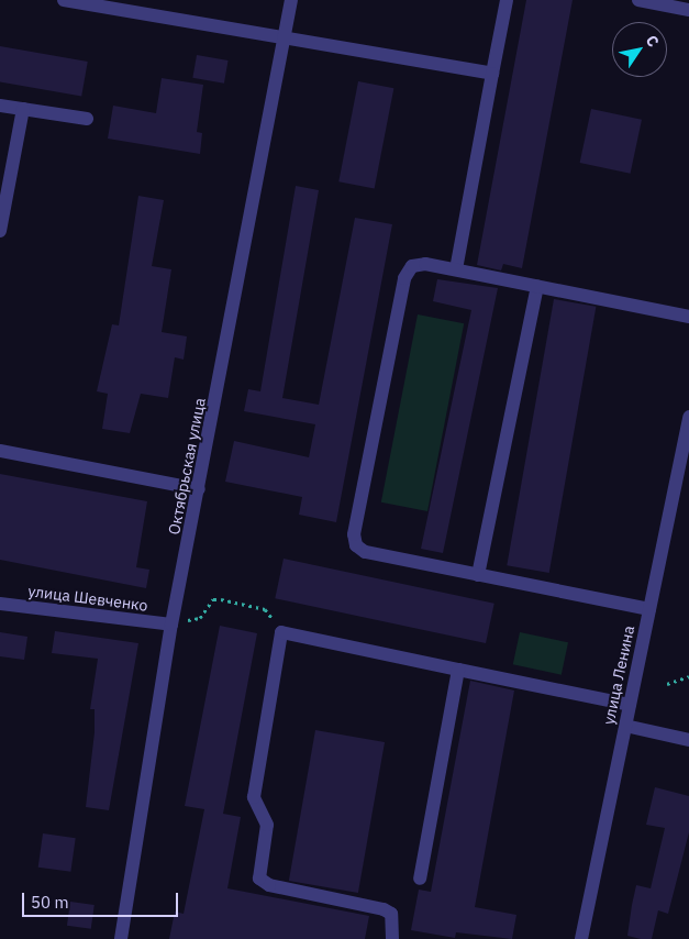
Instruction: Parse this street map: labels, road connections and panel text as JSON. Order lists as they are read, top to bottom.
{
  "streets": {
    "street": ["Октябрьская улица", "улица Шевченко", "улица Ленина"]
  },
  "crossings": [
    ["Октябрьская улица", "улица Шевченко"]
  ],
  "scale_bar": "50 m",
  "north": "top right"
}
